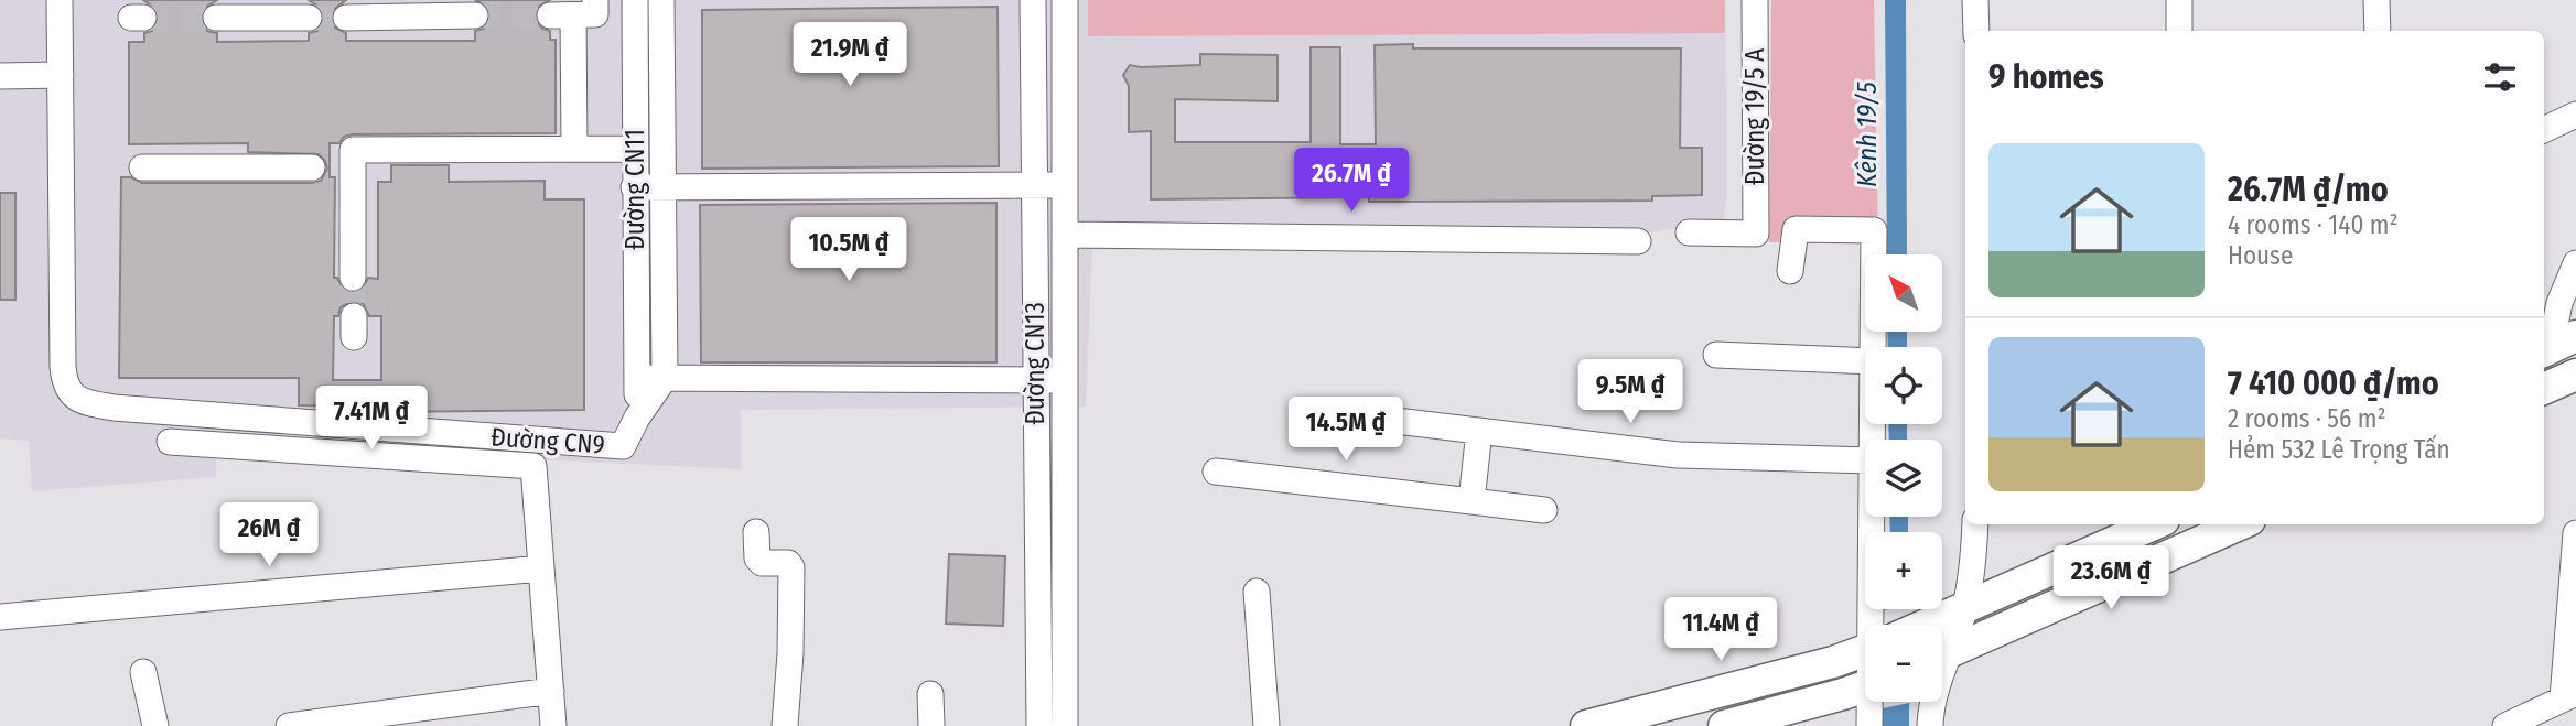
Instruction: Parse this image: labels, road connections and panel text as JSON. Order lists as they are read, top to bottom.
{
  "streets": {
    "street": [
      "Đường 19/5 A",
      "Đường CN11",
      "Đường CN13",
      "Đường CN9"
    ]
  },
  "crossings": [
    ["Đường CN11", "Đường CN9"]
  ],
  "water": ["Kênh 19/5"],
  "north": "top left",
  "page": {
    "price": [
      "21.9M ₫",
      "26.7M ₫",
      "10.5M ₫",
      "9.5M ₫",
      "7.41M ₫",
      "14.5M ₫",
      "26M ₫",
      "23.6M ₫",
      "11.4M ₫"
    ],
    "heading": "9 homes",
    "list": [
      {
        "name": "26.7M ₫/mo",
        "note": "4 rooms · 140 m² · House"
      },
      {
        "name": "7 410 000 ₫/mo",
        "note": "2 rooms · 56 m² · Hẻm 532 Lê Trọng Tấn"
      }
    ],
    "map_buttons": ["+", "−"]
  }
}
